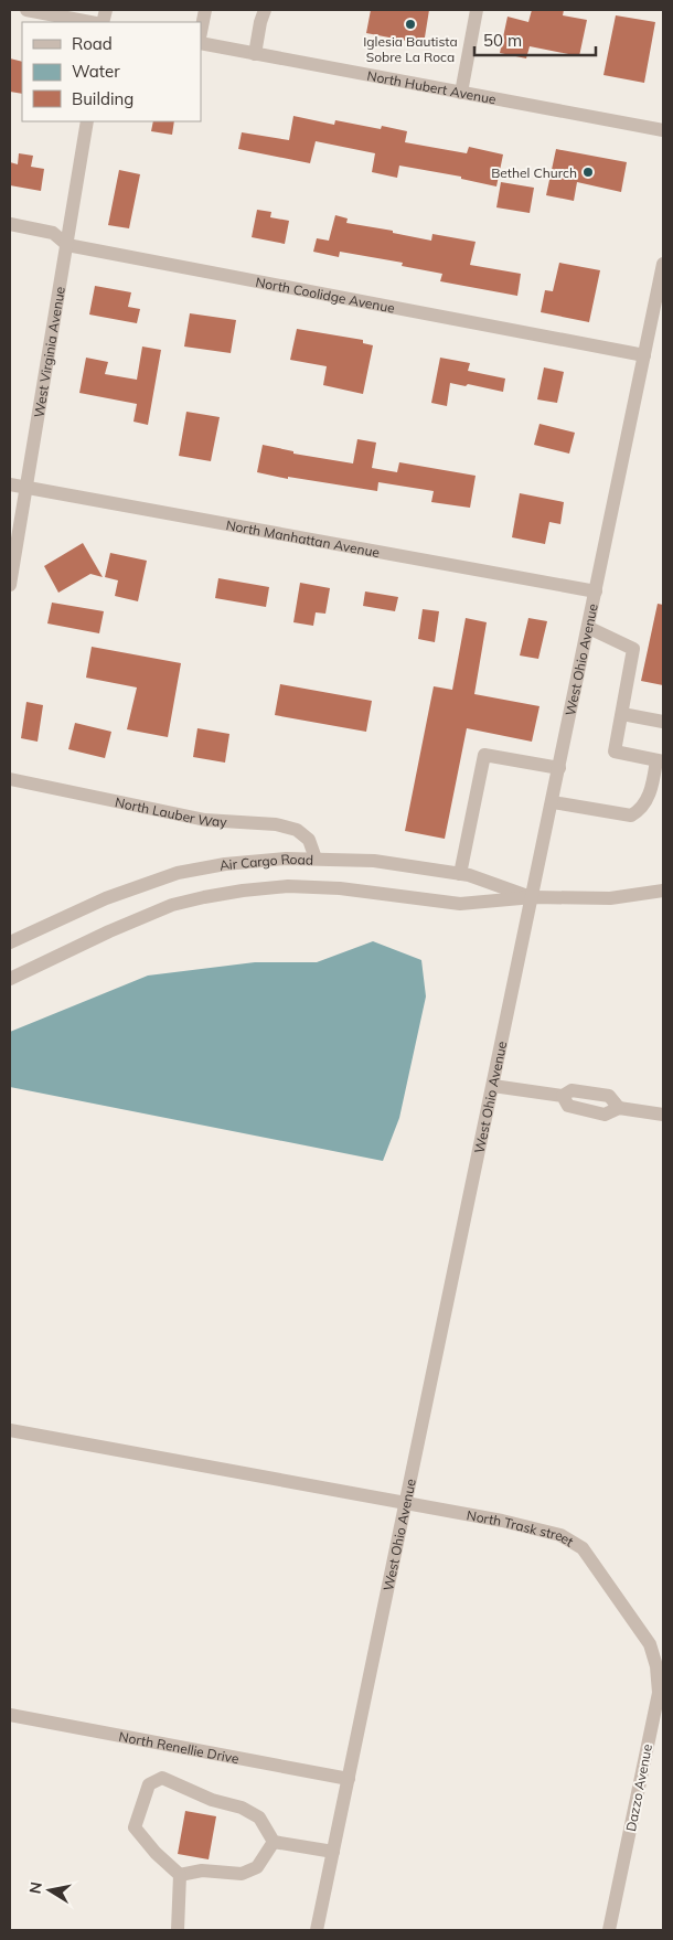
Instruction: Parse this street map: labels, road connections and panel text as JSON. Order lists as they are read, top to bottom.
{
  "streets": {
    "street": [
      "North Hubert Avenue",
      "North Coolidge Avenue",
      "West Virginia Avenue",
      "North Manhattan Avenue",
      "West Ohio Avenue",
      "North Lauber Way",
      "Air Cargo Road",
      "North Trask street",
      "North Renellie Drive",
      "Dazzo Avenue"
    ]
  },
  "crossings": [
    ["North Coolidge Avenue", "West Virginia Avenue"],
    ["North Coolidge Avenue", "West Ohio Avenue"],
    ["West Virginia Avenue", "North Manhattan Avenue"],
    ["North Manhattan Avenue", "West Ohio Avenue"],
    ["West Ohio Avenue", "Air Cargo Road"],
    ["West Ohio Avenue", "North Trask street"],
    ["West Ohio Avenue", "North Renellie Drive"],
    ["North Lauber Way", "Air Cargo Road"],
    ["North Trask street", "Dazzo Avenue"]
  ],
  "places": ["Iglesia Bautista Sobre La Roca", "Bethel Church"],
  "legend": ["Road", "Water", "Building"],
  "scale_bar": "50 m",
  "north": "left"
}
